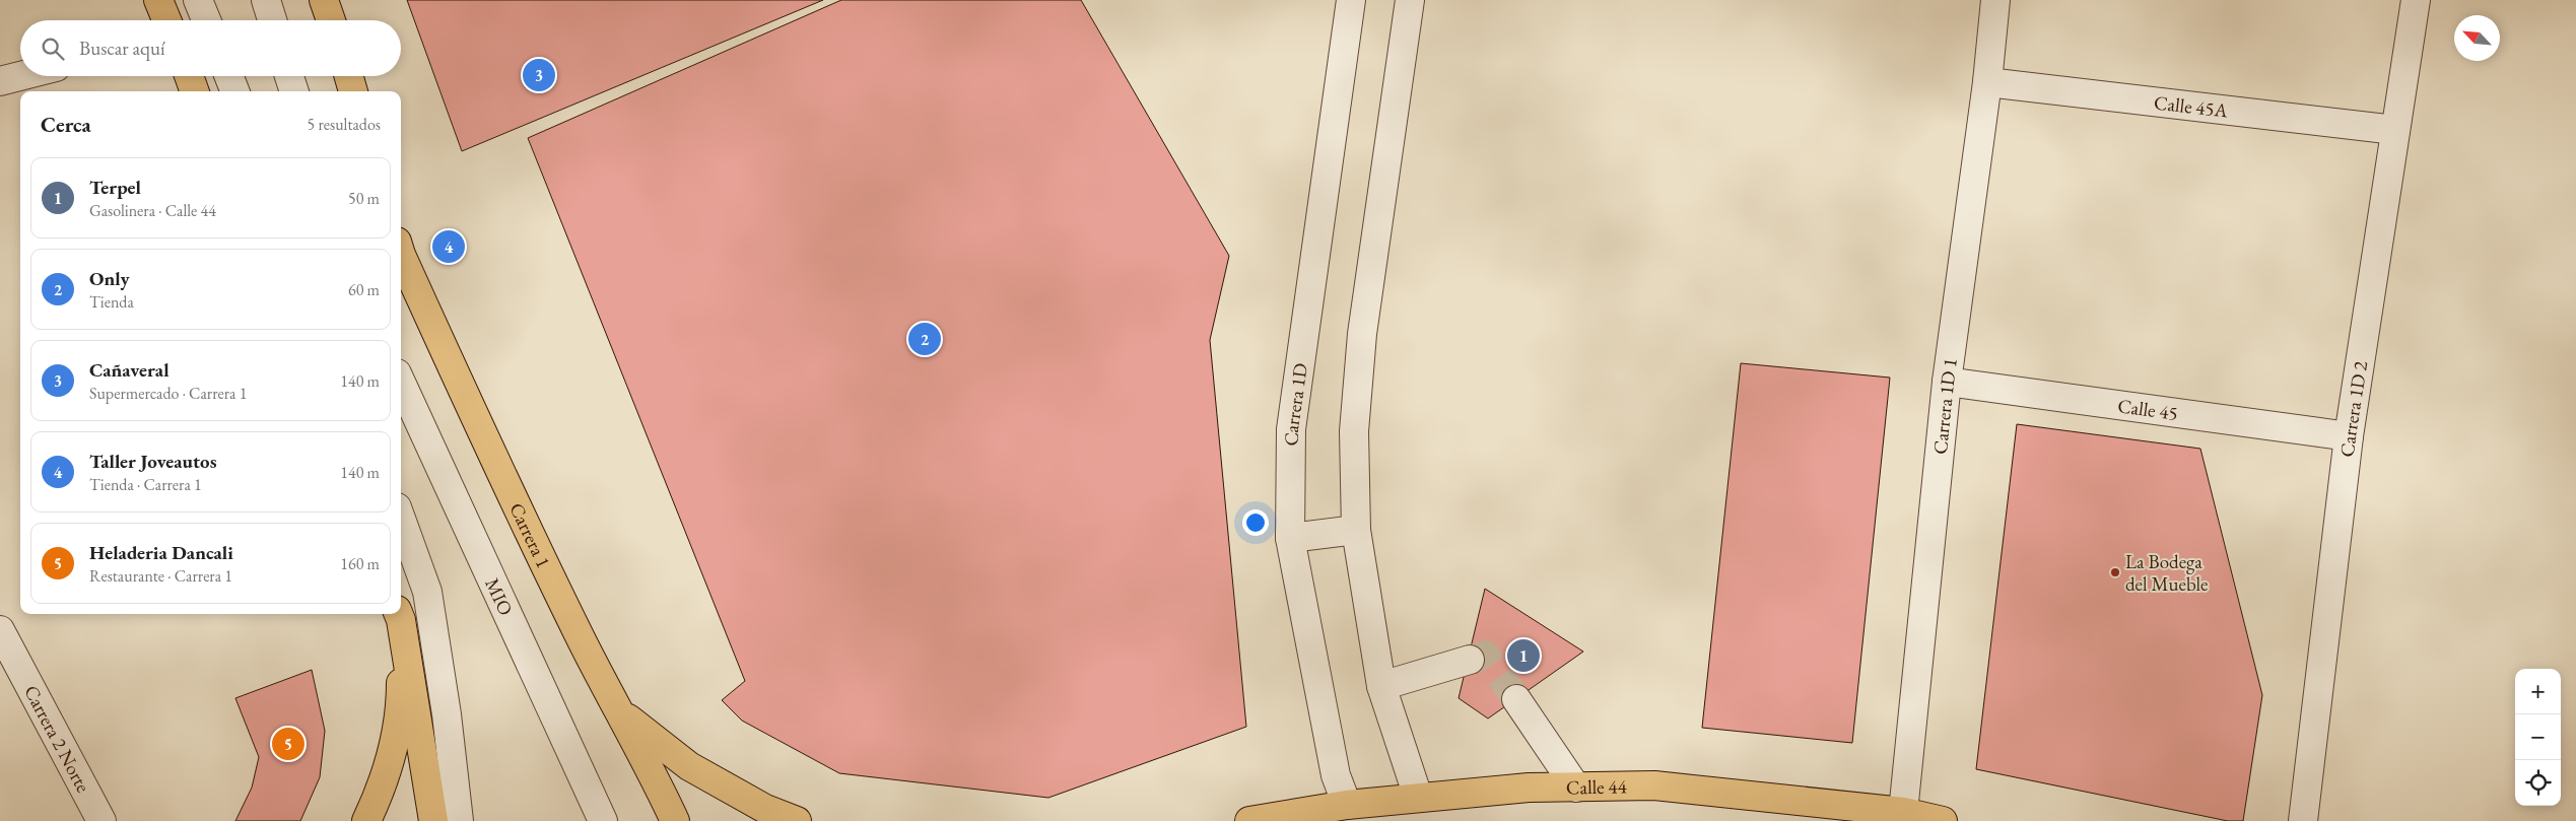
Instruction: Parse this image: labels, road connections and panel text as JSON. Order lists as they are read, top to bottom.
{
  "streets": {
    "main road": ["Carrera 1", "Calle 44"],
    "street": [
      "Calle 45A",
      "Carrera 1D",
      "Carrera 1D 1",
      "Calle 45",
      "Carrera 1D 2",
      "MIO",
      "Carrera 2 Norte"
    ]
  },
  "crossings": [
    ["Calle 45A", "Carrera 1D 1"],
    ["Calle 45A", "Carrera 1D 2"],
    ["Carrera 1D", "Calle 44"],
    ["Carrera 1D 1", "Calle 45"],
    ["Carrera 1D 1", "Calle 44"],
    ["Calle 45", "Carrera 1D 2"]
  ],
  "places": ["La Bodega del Mueble"],
  "north": "top left",
  "page": {
    "search": "Buscar aquí",
    "pins": [
      "3",
      "4",
      "2",
      "1",
      "5"
    ],
    "heading": ["Cerca", "5 resultados"],
    "list": [
      {
        "mark": "1",
        "name": "Terpel",
        "note": "Gasolinera · Calle 44",
        "value": "50 m"
      },
      {
        "mark": "2",
        "name": "Only",
        "note": "Tienda",
        "value": "60 m"
      },
      {
        "mark": "3",
        "name": "Cañaveral",
        "note": "Supermercado · Carrera 1",
        "value": "140 m"
      },
      {
        "mark": "4",
        "name": "Taller Joveautos",
        "note": "Tienda · Carrera 1",
        "value": "140 m"
      },
      {
        "mark": "5",
        "name": "Heladeria Dancali",
        "note": "Restaurante · Carrera 1",
        "value": "160 m"
      }
    ],
    "map_buttons": ["+", "−"]
  }
}
